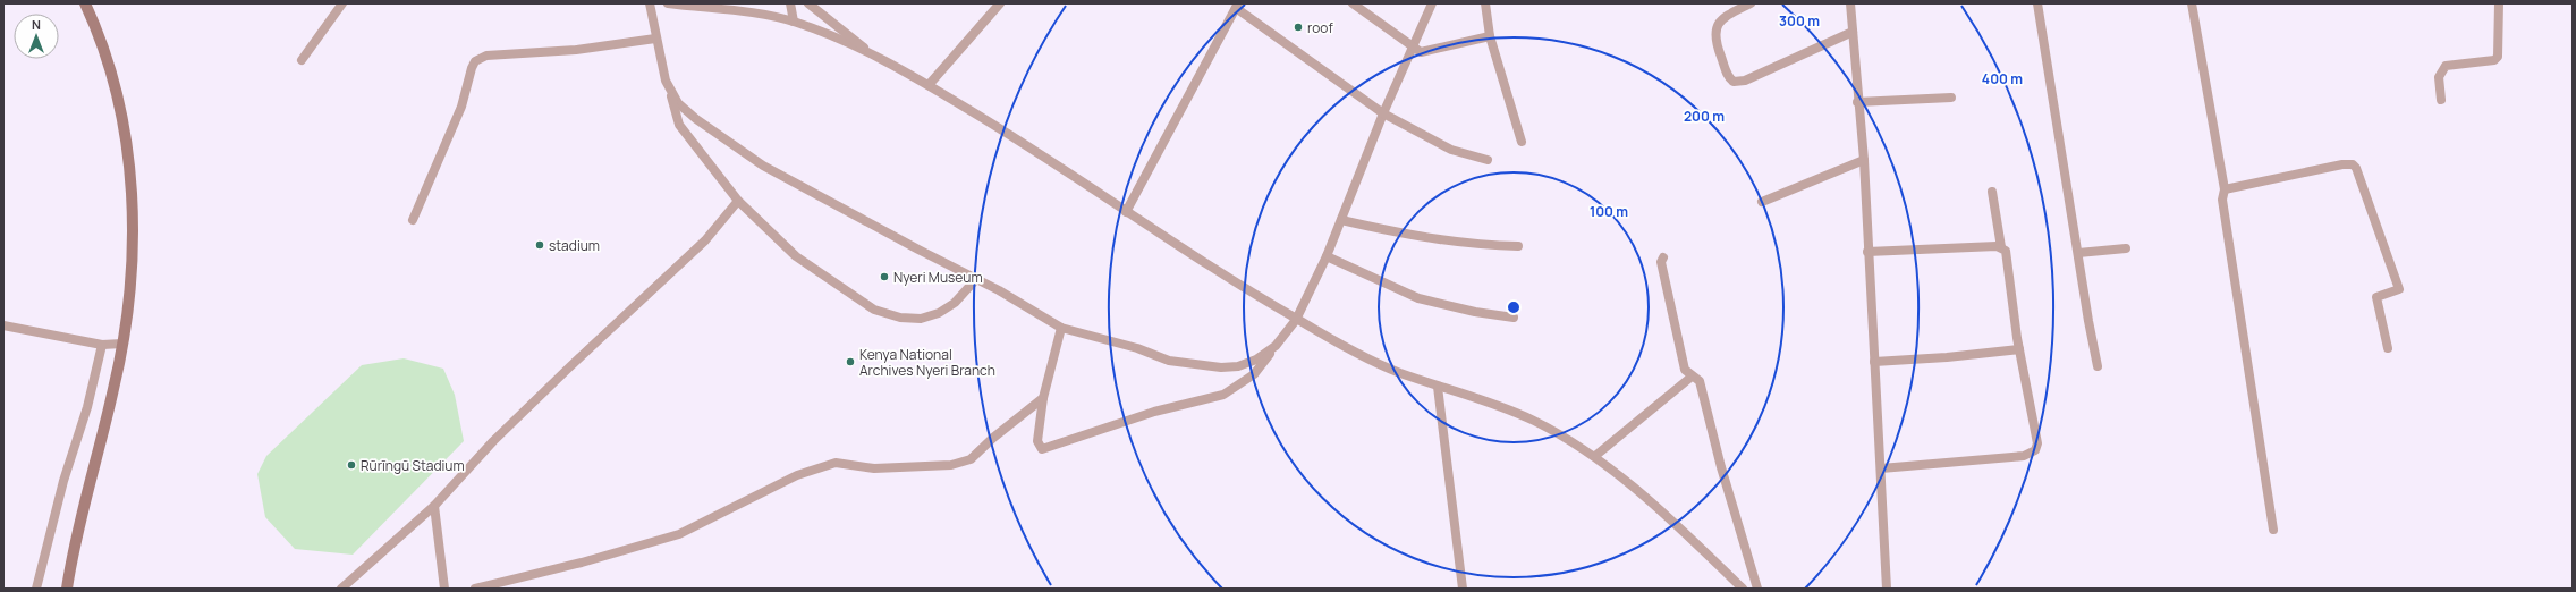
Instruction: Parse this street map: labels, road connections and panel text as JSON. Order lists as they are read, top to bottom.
{
  "places": [
    "roof",
    "stadium",
    "Nyeri Museum",
    "Kenya National Archives Nyeri Branch",
    "Rũrĩngũ Stadium"
  ],
  "north": "top",
  "rings": [
    "300 m",
    "400 m",
    "200 m",
    "100 m"
  ]
}
